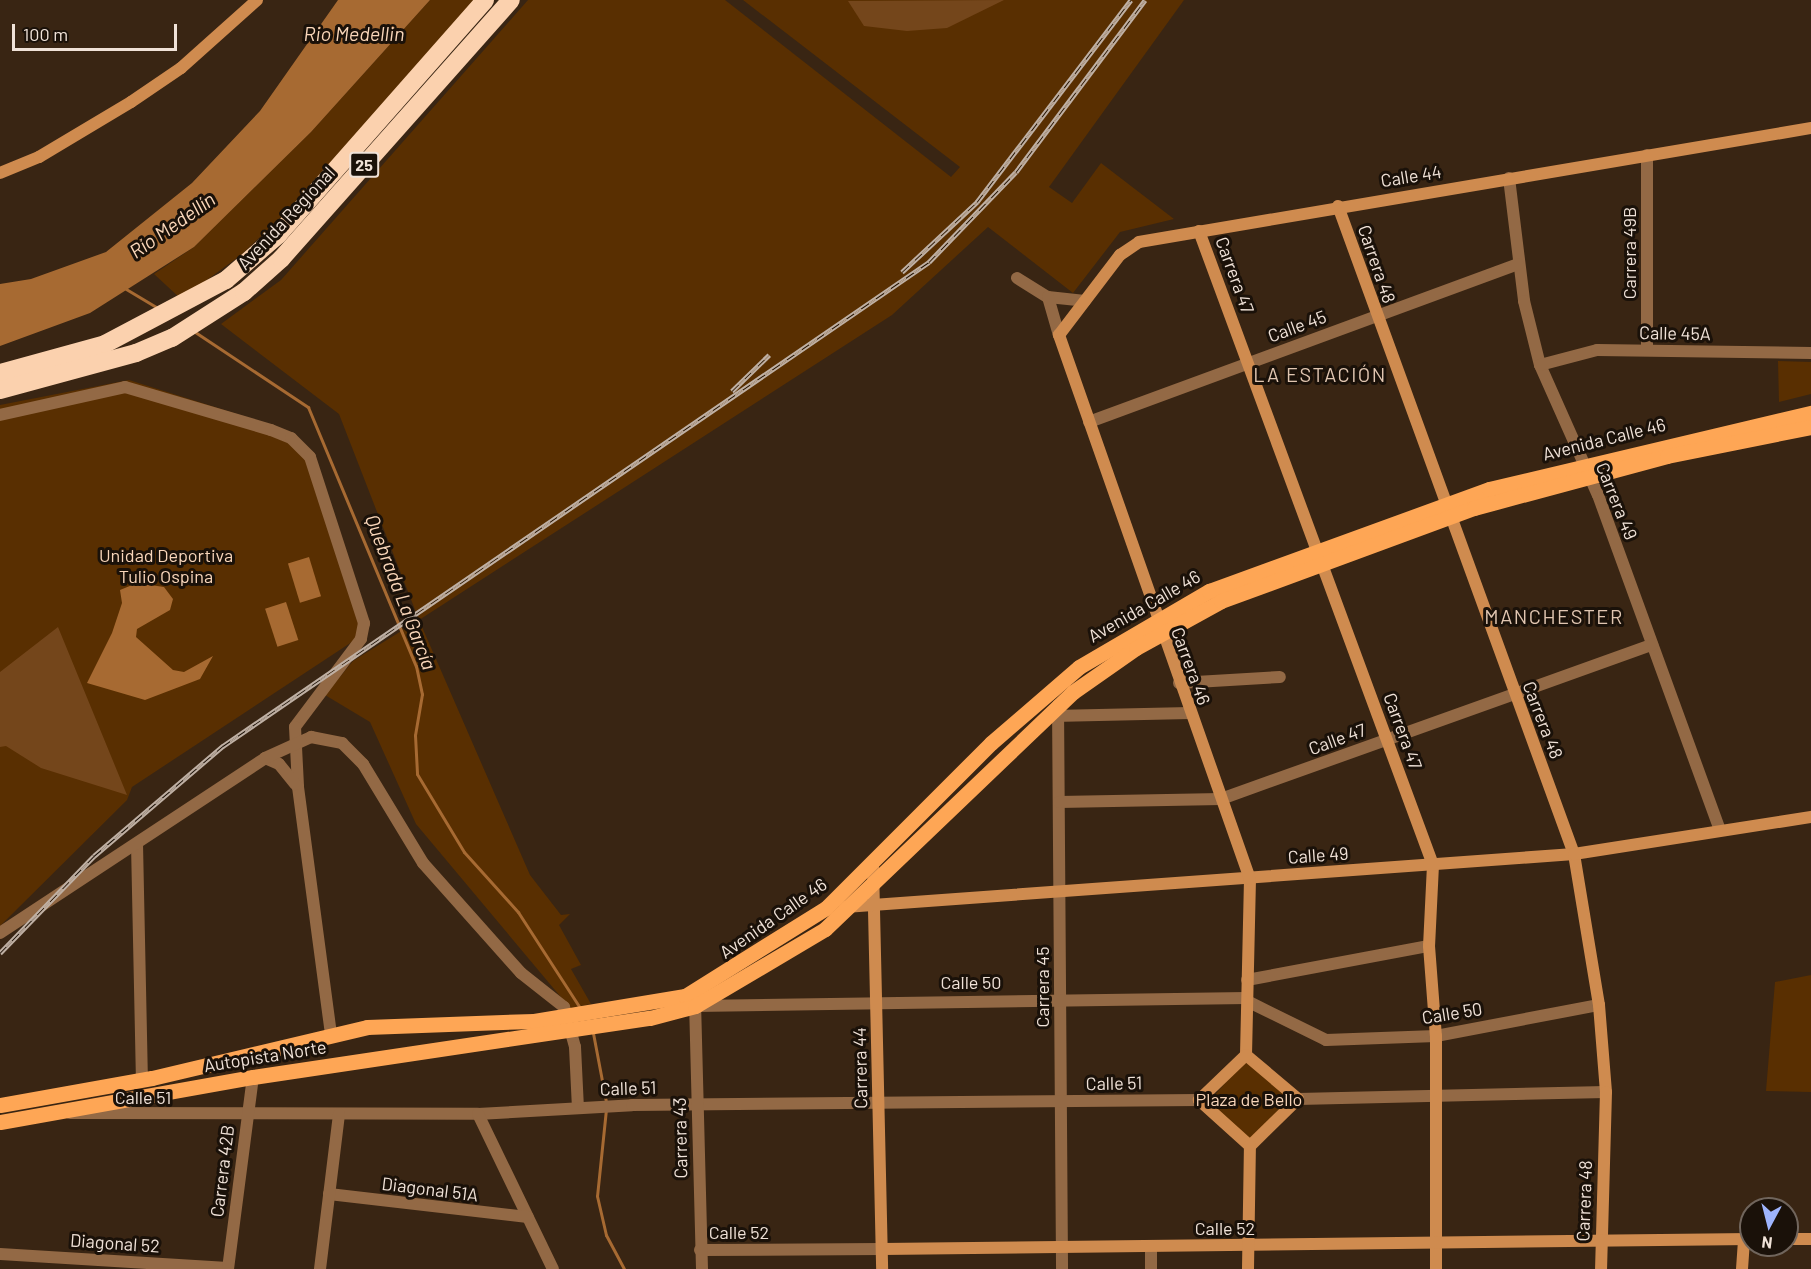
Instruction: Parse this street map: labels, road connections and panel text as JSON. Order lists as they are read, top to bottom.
{
  "streets": {
    "highway": ["25", "Avenida Regional"],
    "main road": ["Avenida Calle 46", "Autopista Norte"],
    "street": [
      "Calle 44",
      "Carrera 49B",
      "Carrera 48",
      "Carrera 47",
      "Calle 45",
      "Calle 45A",
      "Carrera 49",
      "Carrera 46",
      "Calle 47",
      "Calle 49",
      "Calle 50",
      "Carrera 45",
      "Carrera 44",
      "Calle 51",
      "Carrera 43",
      "Carrera 42B",
      "Diagonal 51A",
      "Calle 52",
      "Diagonal 52"
    ]
  },
  "crossings": [
    ["Calle 44", "Carrera 49B"],
    ["Calle 44", "Carrera 48"],
    ["Calle 44", "Carrera 47"],
    ["Calle 44", "Carrera 49"],
    ["Calle 44", "Carrera 46"],
    ["Carrera 49B", "Calle 45A"],
    ["Carrera 48", "Calle 45"],
    ["Carrera 48", "Avenida Calle 46"],
    ["Carrera 48", "Calle 47"],
    ["Carrera 48", "Calle 49"],
    ["Carrera 48", "Calle 50"],
    ["Carrera 48", "Calle 52"],
    ["Carrera 47", "Calle 45"],
    ["Carrera 47", "Avenida Calle 46"],
    ["Carrera 47", "Calle 47"],
    ["Carrera 47", "Calle 49"],
    ["Carrera 47", "Calle 50"],
    ["Carrera 47", "Calle 52"],
    ["Calle 45", "Carrera 49"],
    ["Calle 45", "Carrera 46"],
    ["Calle 45A", "Carrera 49"],
    ["Avenida Calle 46", "Carrera 49"],
    ["Avenida Calle 46", "Carrera 46"],
    ["Avenida Calle 46", "Calle 49"],
    ["Avenida Calle 46", "Calle 50"],
    ["Avenida Calle 46", "Carrera 45"],
    ["Avenida Calle 46", "Carrera 44"],
    ["Avenida Calle 46", "Carrera 43"],
    ["Carrera 49", "Calle 47"],
    ["Carrera 49", "Calle 49"],
    ["Carrera 46", "Calle 47"],
    ["Carrera 46", "Calle 49"],
    ["Carrera 46", "Calle 50"],
    ["Calle 47", "Carrera 45"],
    ["Calle 49", "Carrera 45"],
    ["Calle 49", "Carrera 44"],
    ["Calle 50", "Carrera 45"],
    ["Calle 50", "Carrera 44"],
    ["Calle 50", "Carrera 43"],
    ["Carrera 45", "Calle 51"],
    ["Carrera 45", "Calle 52"],
    ["Autopista Norte", "Calle 51"],
    ["Autopista Norte", "Carrera 42B"],
    ["Carrera 44", "Calle 51"],
    ["Carrera 44", "Calle 52"],
    ["Calle 51", "Carrera 43"],
    ["Calle 51", "Carrera 42B"],
    ["Carrera 43", "Calle 52"],
    ["Carrera 42B", "Diagonal 52"]
  ],
  "districts": ["LA ESTACIÓN", "MANCHESTER"],
  "water": ["Rio Medellin", "Río Medellín", "Quebrada La García"],
  "parks": ["Unidad Deportiva Tulio Ospina", "Plaza de Bello"],
  "scale_bar": "100 m",
  "north": "bottom"
}
